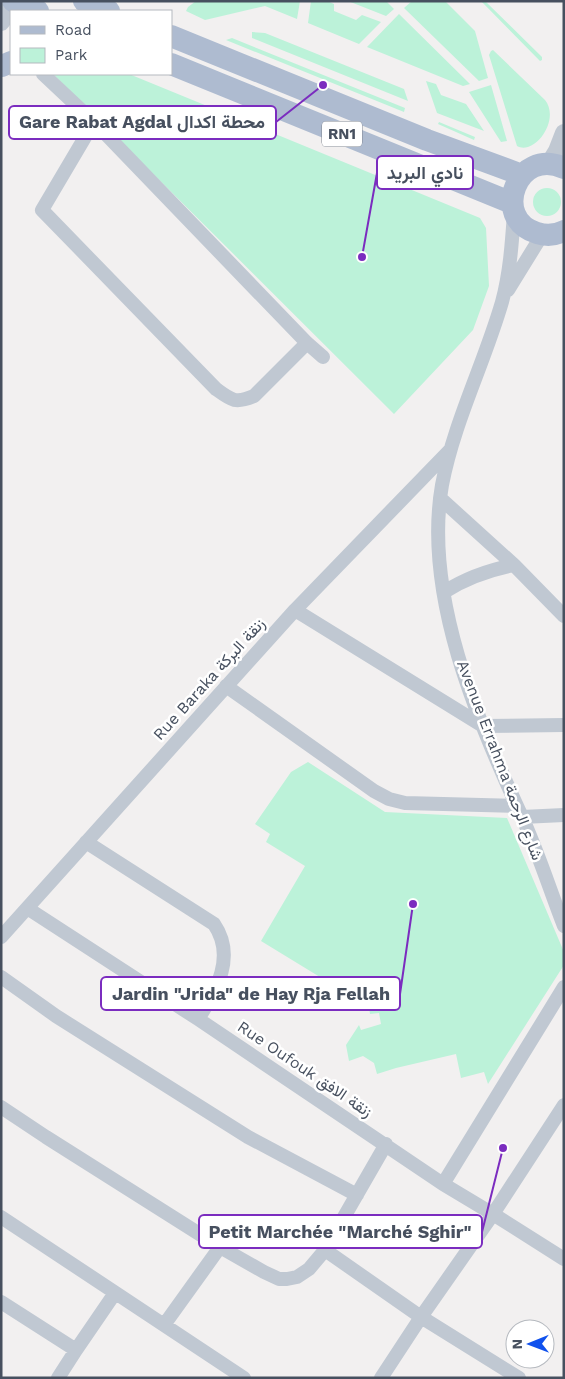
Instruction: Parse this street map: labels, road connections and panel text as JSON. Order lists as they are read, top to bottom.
{
  "streets": {
    "main road": ["RN1"],
    "street": ["Rue Baraka زنقة البركة", "Avenue Errahma شارع الرحمة", "Rue Oufouk زنقة الافق"]
  },
  "crossings": [
    ["RN1", "Avenue Errahma شارع الرحمة"],
    ["Rue Baraka زنقة البركة", "Avenue Errahma شارع الرحمة"],
    ["Rue Baraka زنقة البركة", "Rue Oufouk زنقة الافق"]
  ],
  "places": [
    "Gare Rabat Agdal محطة اكدال",
    "نادي البريد",
    "Jardin \"Jrida\" de Hay Rja Fellah",
    "Petit Marchée \"Marché Sghir\""
  ],
  "legend": ["Road", "Park"],
  "north": "left"
}
